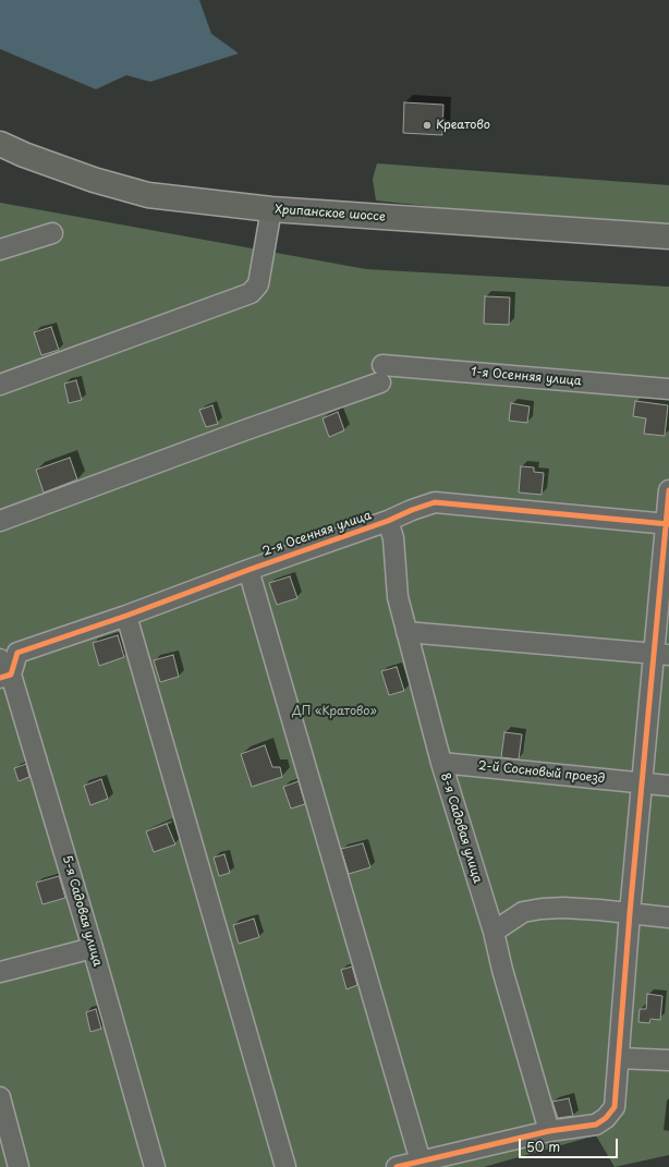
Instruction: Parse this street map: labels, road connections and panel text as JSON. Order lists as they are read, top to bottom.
{
  "streets": {
    "main road": ["Хрипанское шоссе"],
    "street": [
      "1-я Осенняя улица",
      "2-я Осенняя улица",
      "2-й Сосновый проезд",
      "8-я Садовая улица",
      "5-я Садовая улица"
    ]
  },
  "crossings": [
    ["2-я Осенняя улица", "8-я Садовая улица"],
    ["2-я Осенняя улица", "5-я Садовая улица"],
    ["2-й Сосновый проезд", "8-я Садовая улица"]
  ],
  "parks": ["ДП «Кратово»"],
  "places": ["Креатово"],
  "scale_bar": "50 m"
}
